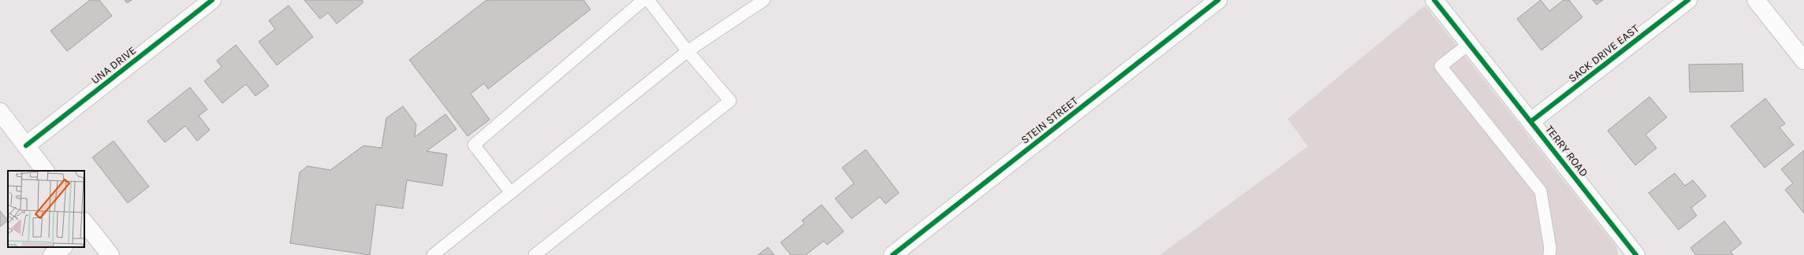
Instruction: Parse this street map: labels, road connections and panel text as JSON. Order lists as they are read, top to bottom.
{
  "streets": {
    "street": [
      "SACK DRIVE EAST",
      "UNA DRIVE",
      "STEIN STREET",
      "TERRY ROAD"
    ]
  },
  "crossings": [
    ["SACK DRIVE EAST", "TERRY ROAD"]
  ]
}
